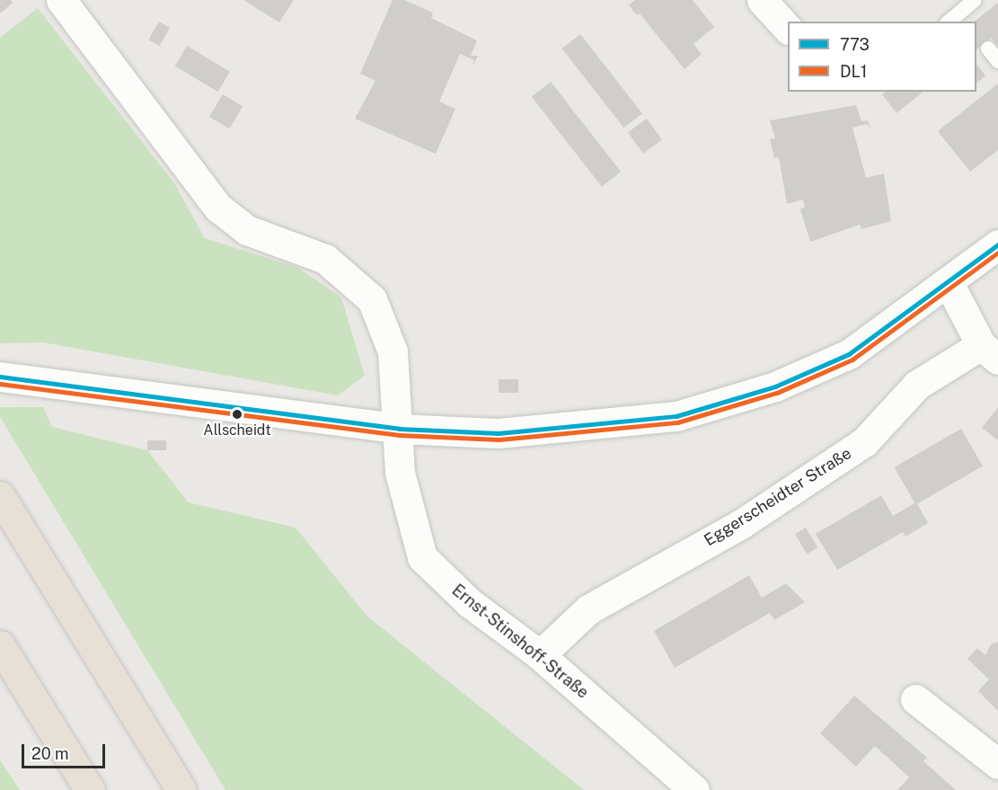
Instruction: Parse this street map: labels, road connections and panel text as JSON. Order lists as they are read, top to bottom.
{
  "streets": {
    "street": ["Eggerscheidter Straße", "Ernst-Stinshoff-Straße"]
  },
  "crossings": [
    ["Eggerscheidter Straße", "Ernst-Stinshoff-Straße"]
  ],
  "places": ["Allscheidt"],
  "lines": ["transit line 773", "transit line DL1"],
  "legend": ["773", "DL1"],
  "scale_bar": "20 m"
}
